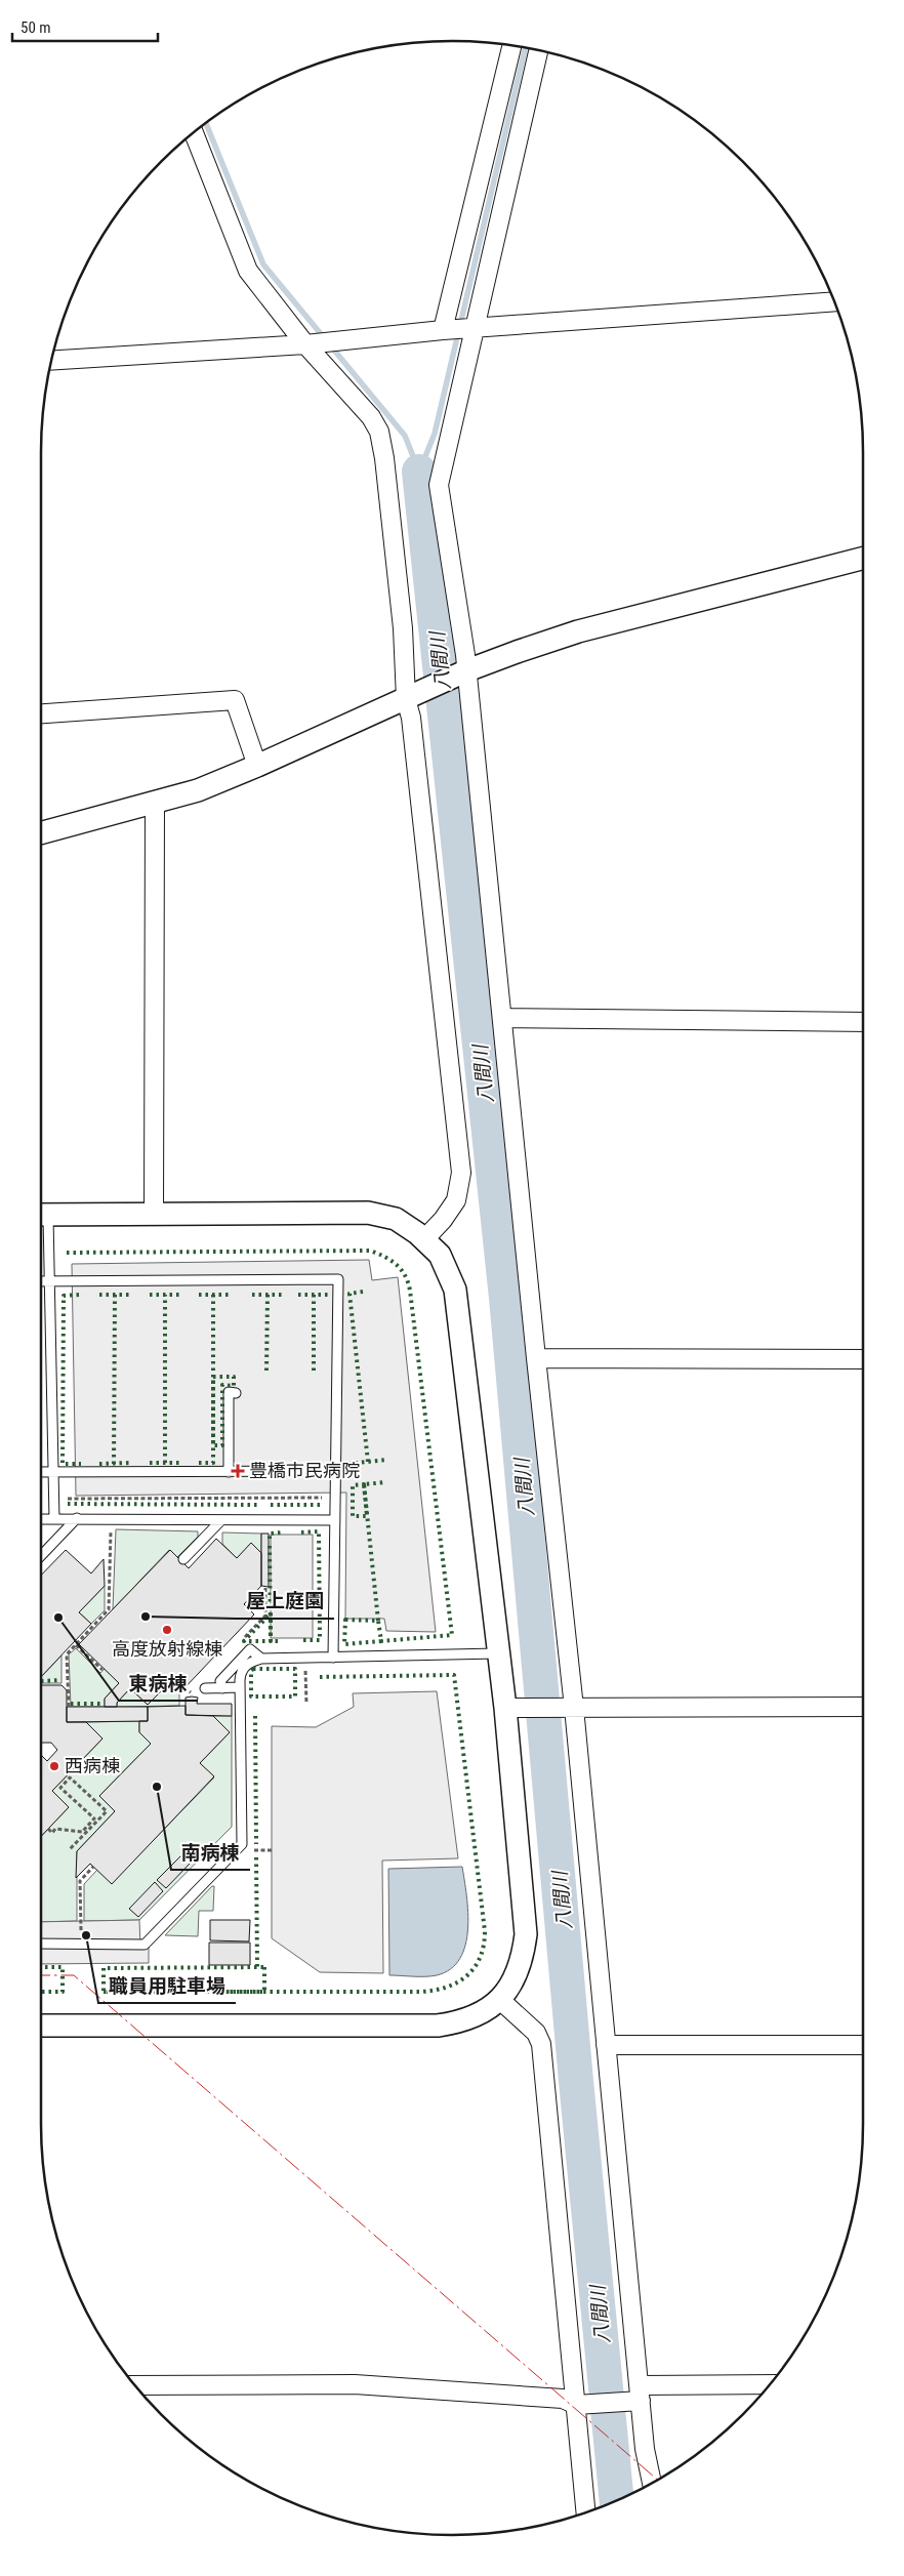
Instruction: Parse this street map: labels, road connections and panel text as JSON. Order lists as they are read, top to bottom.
{
  "water": ["八間川"],
  "places": {
    "health": ["豊橋市民病院"],
    "other": [
      "屋上庭園",
      "東病棟",
      "高度放射線棟",
      "西病棟",
      "南病棟",
      "職員用駐車場"
    ]
  },
  "scale_bar": "50 m"
}
